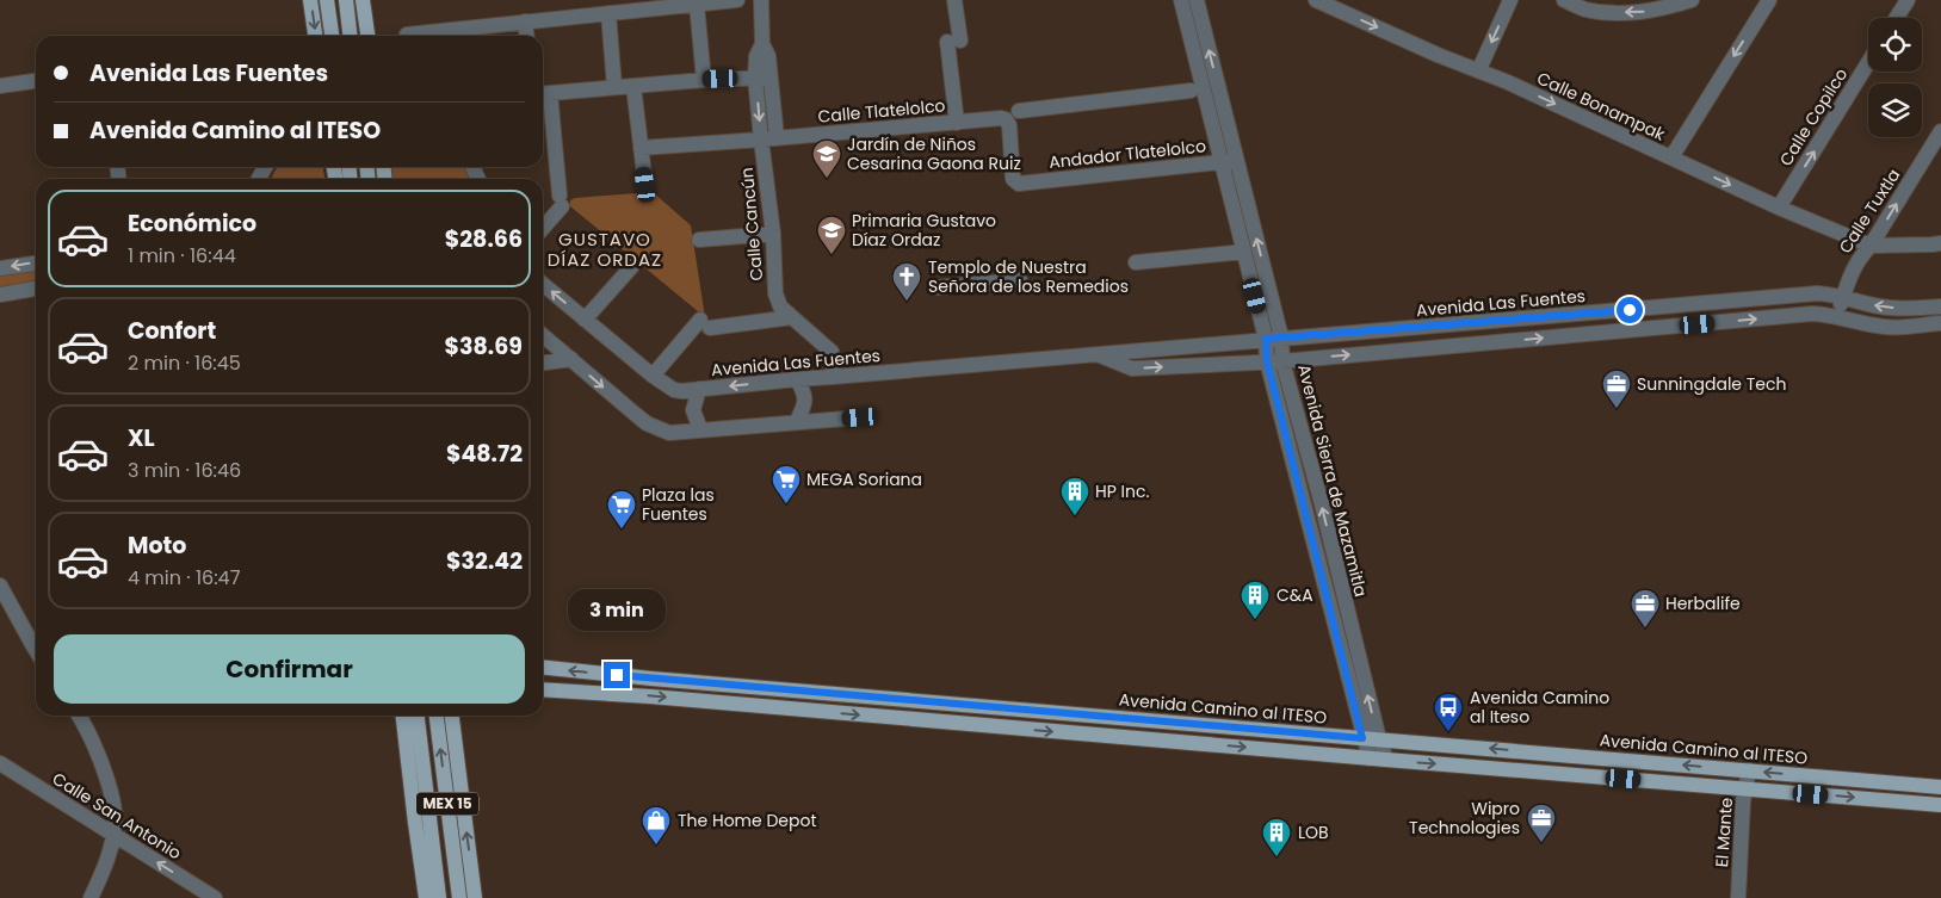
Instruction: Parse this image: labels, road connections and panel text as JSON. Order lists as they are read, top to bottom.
{
  "streets": {
    "main road": ["Avenida Camino al ITESO", "MEX 15"],
    "street": [
      "Calle Bonampak",
      "Calle Tlatelolco",
      "Calle Copilco",
      "Andador Tlatelolco",
      "Calle Tuxtla",
      "Calle Cancún",
      "Avenida Las Fuentes",
      "Avenida Sierra de Mazamitla",
      "Calle San Antonio",
      "El Mante"
    ]
  },
  "crossings": [
    ["Calle Bonampak", "Calle Copilco"],
    ["Calle Bonampak", "Calle Tuxtla"],
    ["Calle Tlatelolco", "Andador Tlatelolco"],
    ["Calle Tlatelolco", "Calle Cancún"],
    ["Andador Tlatelolco", "Avenida Sierra de Mazamitla"],
    ["Calle Tuxtla", "Avenida Las Fuentes"],
    ["Calle Cancún", "Avenida Las Fuentes"],
    ["Avenida Las Fuentes", "Avenida Sierra de Mazamitla"],
    ["Avenida Sierra de Mazamitla", "Avenida Camino al ITESO"],
    ["Avenida Camino al ITESO", "El Mante"]
  ],
  "one_way": ["Calle Bonampak", "Calle Tuxtla", "Calle San Antonio"],
  "districts": ["GUSTAVO DÍAZ ORDAZ"],
  "places": {
    "school or university": ["Jardín de Niños Cesarina Gaona Ruiz", "Primaria Gustavo Díaz Ordaz"],
    "church": ["Templo de Nuestra Señora de los Remedios"],
    "office": ["Sunningdale Tech", "Herbalife", "Wipro Technologies"],
    "supermarket": ["MEGA Soriana", "Plaza las Fuentes"],
    "building": ["HP Inc.", "C&A", "LOB"],
    "bus stop": ["Avenida Camino al Iteso"],
    "shop": ["The Home Depot"]
  },
  "page": {
    "banner": ["Avenida Las Fuentes", "Avenida Camino al ITESO"],
    "list": [
      {
        "name": "Económico",
        "note": "1 min · 16:44",
        "value": "$28.66"
      },
      {
        "name": "Confort",
        "note": "2 min · 16:45",
        "value": "$38.69"
      },
      {
        "name": "XL",
        "note": "3 min · 16:46",
        "value": "$48.72"
      },
      {
        "name": "Moto",
        "note": "4 min · 16:47",
        "value": "$32.42"
      }
    ],
    "bubble": "3 min",
    "buttons": "Confirmar"
  }
}
